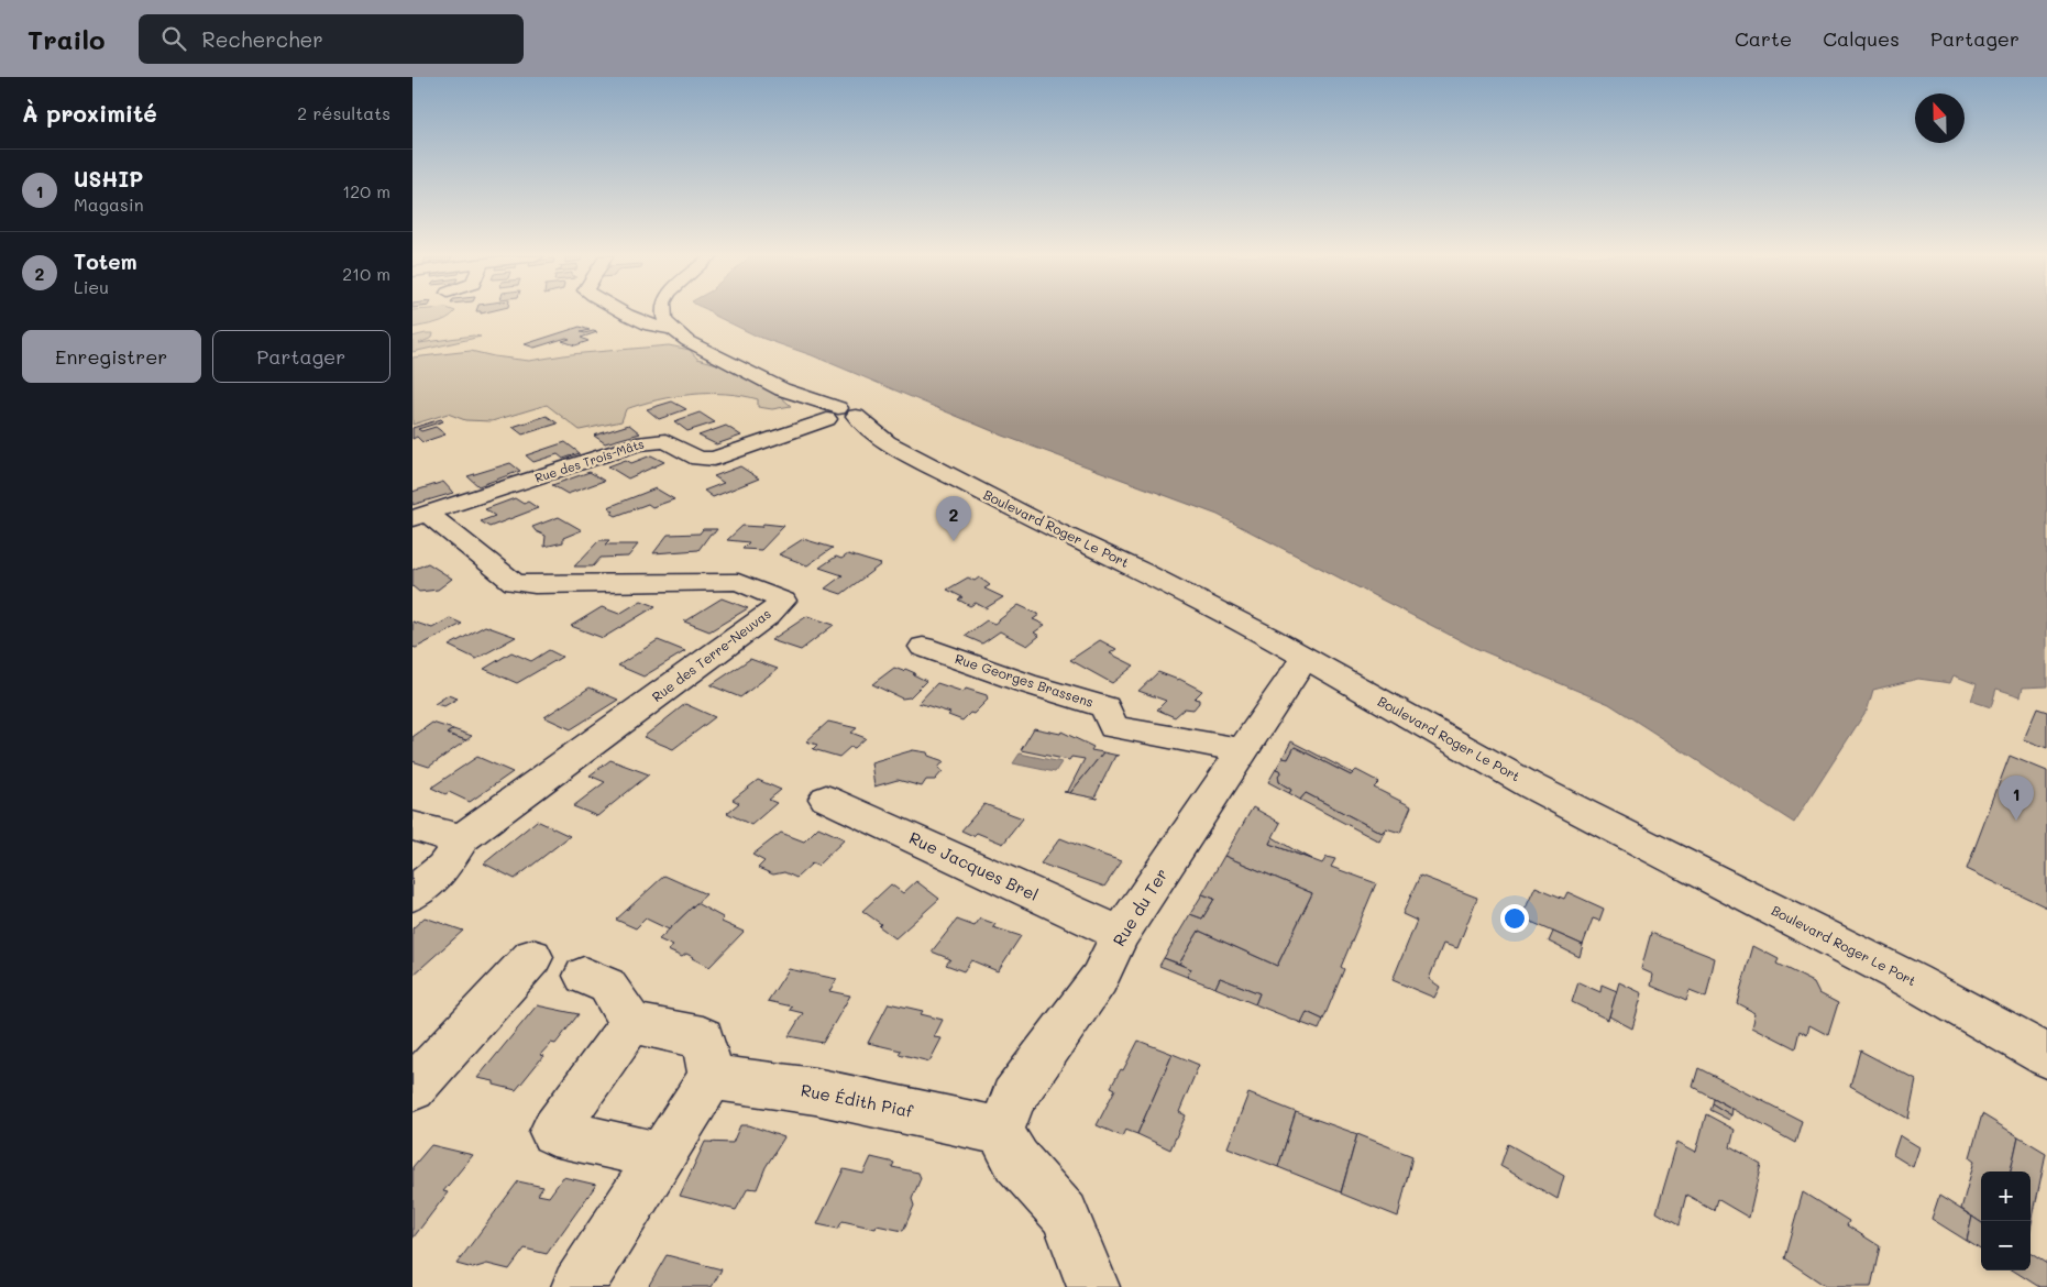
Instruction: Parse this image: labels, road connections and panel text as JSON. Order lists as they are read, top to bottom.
{
  "streets": {
    "street": [
      "Rue des Trois-Mâts",
      "Boulevard Roger Le Port",
      "Rue des Terre-Neuvas",
      "Rue Georges Brassens",
      "Rue Jacques Brel",
      "Rue du Ter",
      "Rue Édith Piaf"
    ]
  },
  "crossings": [
    ["Rue des Trois-Mâts", "Boulevard Roger Le Port"],
    ["Rue des Trois-Mâts", "Rue des Terre-Neuvas"],
    ["Boulevard Roger Le Port", "Rue du Ter"],
    ["Rue Georges Brassens", "Rue du Ter"],
    ["Rue Jacques Brel", "Rue du Ter"],
    ["Rue du Ter", "Rue Édith Piaf"]
  ],
  "north": "top",
  "page": {
    "header": "Trailo",
    "search": "Rechercher",
    "nav": ["Carte", "Calques", "Partager"],
    "heading": ["À proximité", "2 résultats"],
    "list": [
      {
        "mark": "1",
        "name": "USHIP",
        "note": "Magasin",
        "value": "120 m"
      },
      {
        "mark": "2",
        "name": "Totem",
        "note": "Lieu",
        "value": "210 m"
      }
    ],
    "buttons": ["Enregistrer", "Partager"],
    "pins": ["2", "1"],
    "map_buttons": ["+", "−"]
  }
}
